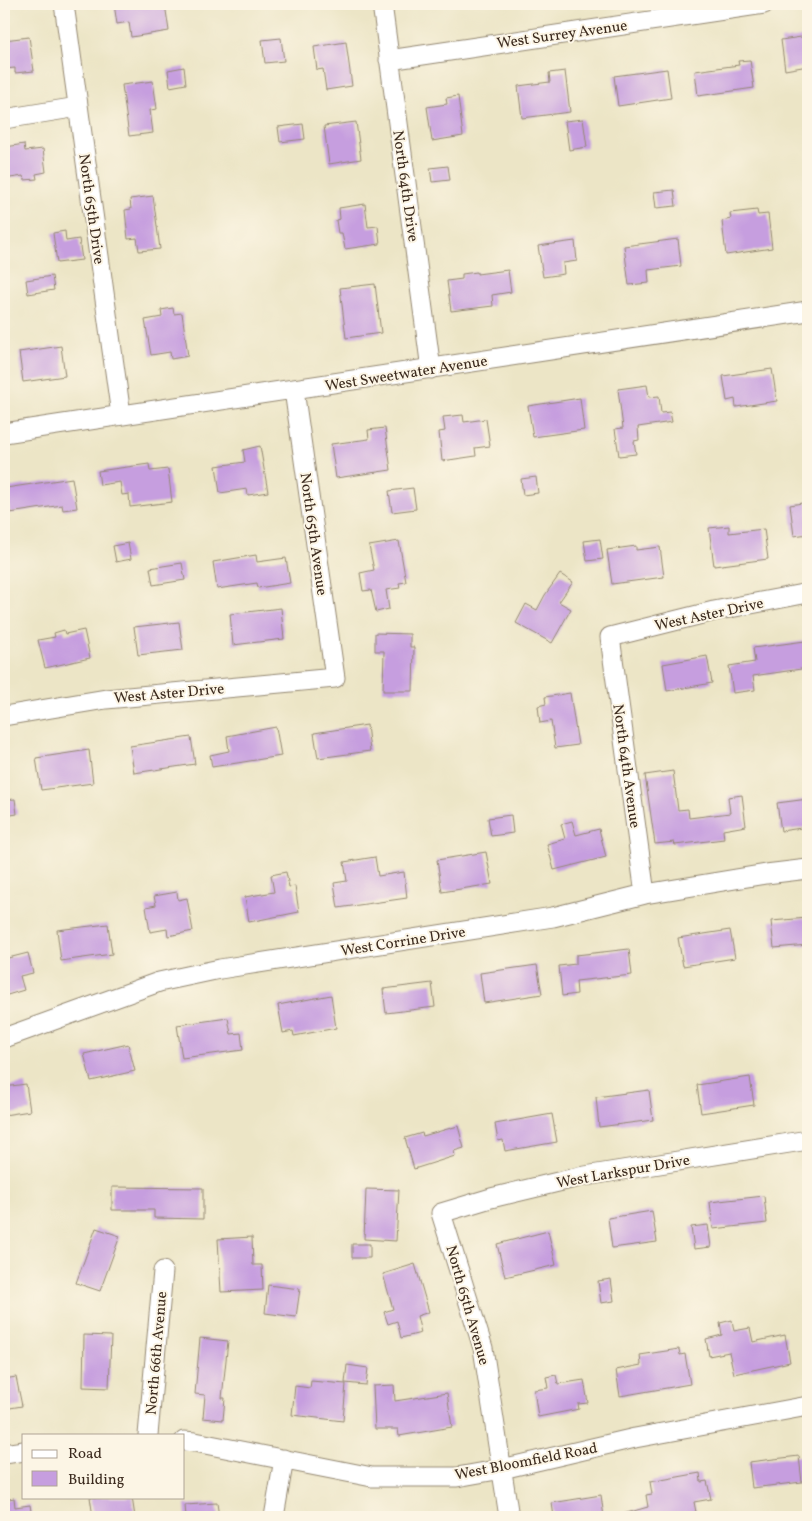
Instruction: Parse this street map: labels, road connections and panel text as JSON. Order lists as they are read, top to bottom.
{
  "streets": {
    "street": [
      "West Surrey Avenue",
      "North 64th Drive",
      "North 65th Drive",
      "West Sweetwater Avenue",
      "North 65th Avenue",
      "West Aster Drive",
      "North 64th Avenue",
      "West Corrine Drive",
      "West Larkspur Drive",
      "North 66th Avenue",
      "West Bloomfield Road"
    ]
  },
  "crossings": [
    ["West Surrey Avenue", "North 64th Drive"],
    ["North 64th Drive", "West Sweetwater Avenue"],
    ["North 65th Drive", "West Sweetwater Avenue"],
    ["West Sweetwater Avenue", "North 65th Avenue"],
    ["North 65th Avenue", "West Aster Drive"],
    ["North 65th Avenue", "West Larkspur Drive"],
    ["North 65th Avenue", "West Bloomfield Road"],
    ["West Aster Drive", "North 64th Avenue"],
    ["North 64th Avenue", "West Corrine Drive"]
  ],
  "legend": ["Road", "Building"]
}
